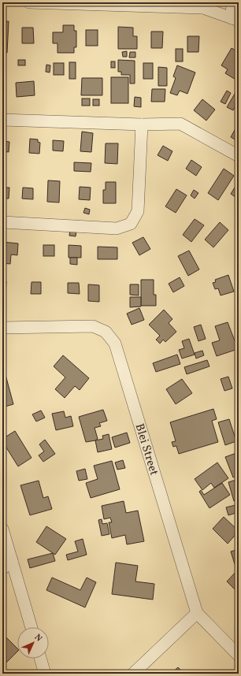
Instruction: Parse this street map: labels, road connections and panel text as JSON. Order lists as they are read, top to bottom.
{
  "streets": {
    "street": ["Blei Street"]
  },
  "north": "top right"
}
